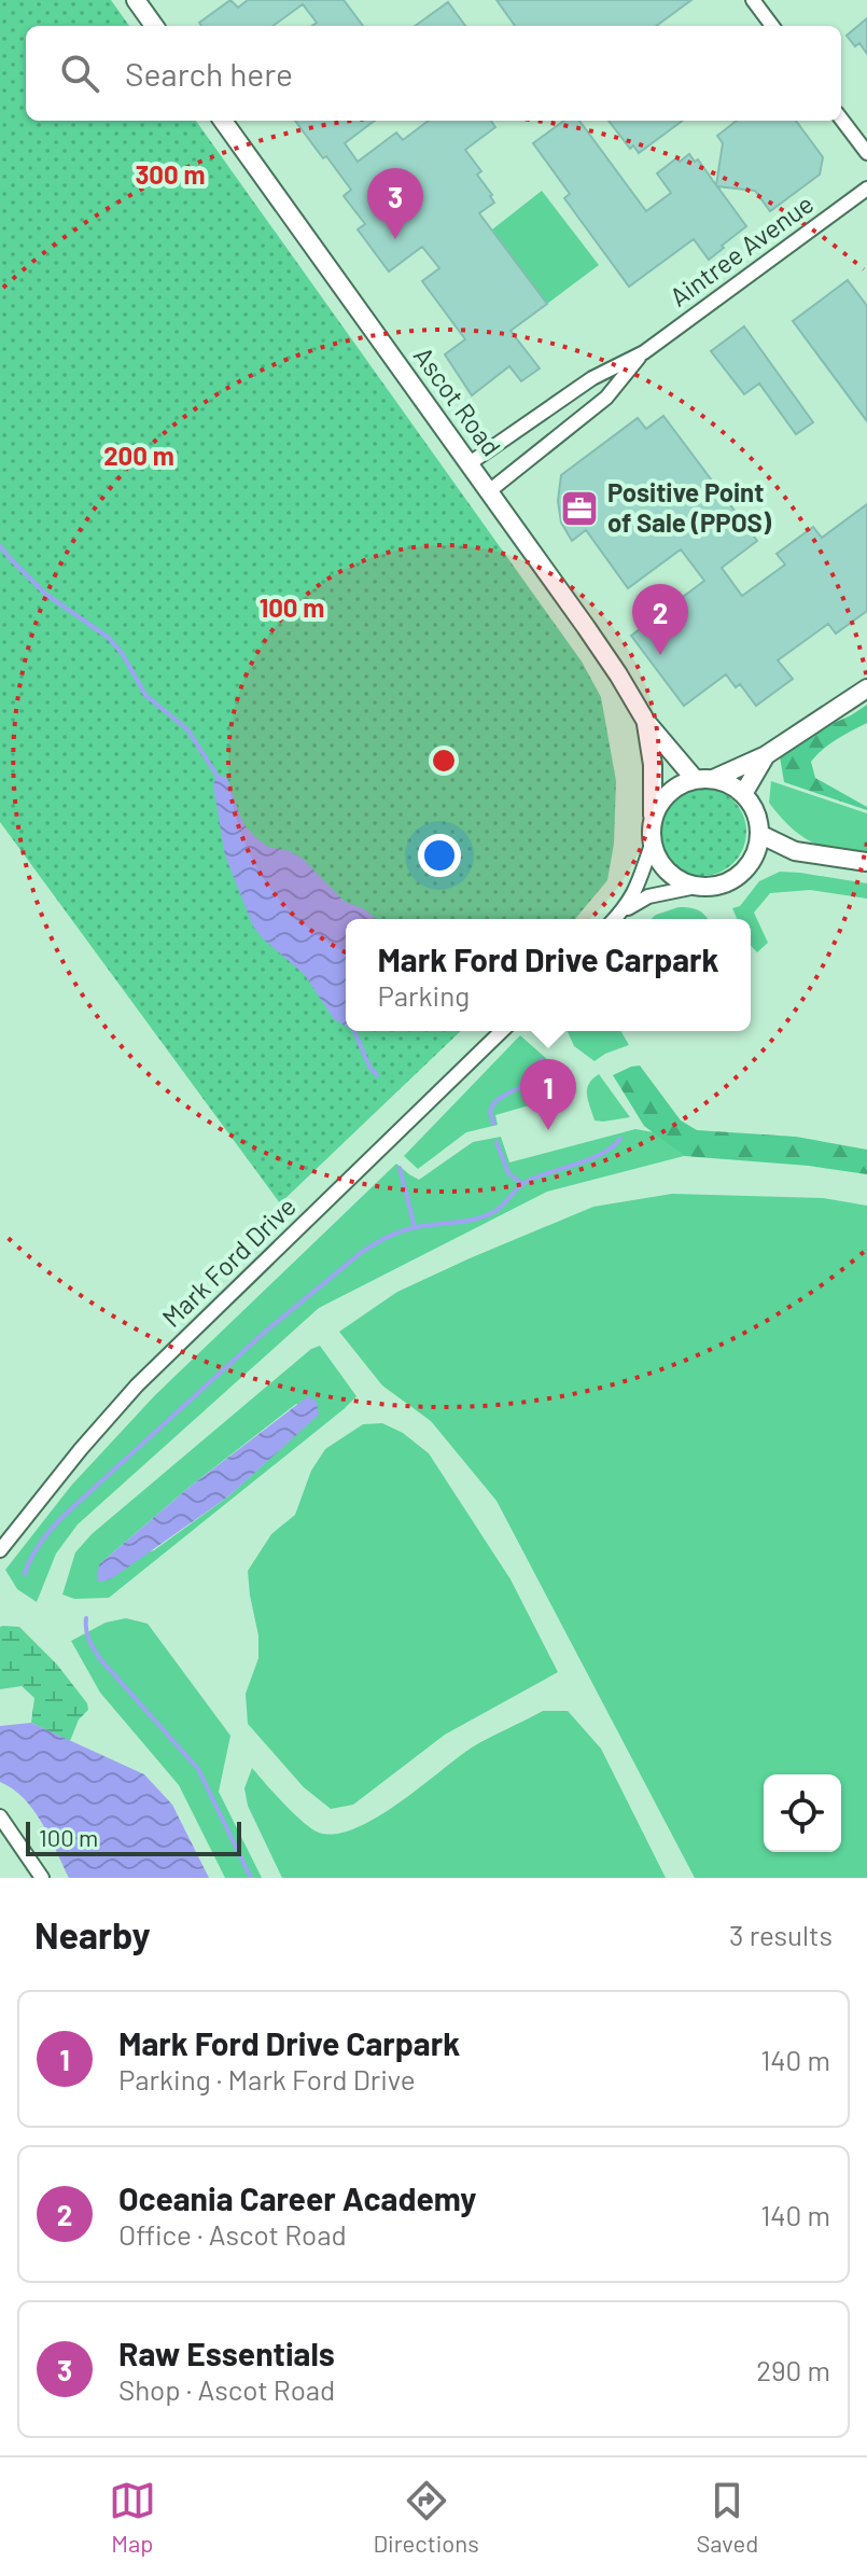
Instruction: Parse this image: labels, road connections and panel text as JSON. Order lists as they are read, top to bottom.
{
  "streets": {
    "street": ["Aintree Avenue", "Ascot Road", "Mark Ford Drive"]
  },
  "crossings": [
    ["Aintree Avenue", "Ascot Road"]
  ],
  "places": {
    "office": ["Positive Point of Sale (PPOS)"]
  },
  "scale_bar": "100 m",
  "page": {
    "search": "Search here",
    "pins": ["3", "2", "1"],
    "popup": ["Mark Ford Drive Carpark", "Parking"],
    "scale": "100 m",
    "heading": ["Nearby", "3 results"],
    "list": [
      {
        "mark": "1",
        "name": "Mark Ford Drive Carpark",
        "note": "Parking · Mark Ford Drive",
        "value": "140 m"
      },
      {
        "mark": "2",
        "name": "Oceania Career Academy",
        "note": "Office · Ascot Road",
        "value": "140 m"
      },
      {
        "mark": "3",
        "name": "Raw Essentials",
        "note": "Shop · Ascot Road",
        "value": "290 m"
      }
    ],
    "nav": ["Map", "Directions", "Saved"]
  },
  "rings": ["300 m", "200 m", "100 m"]
}
